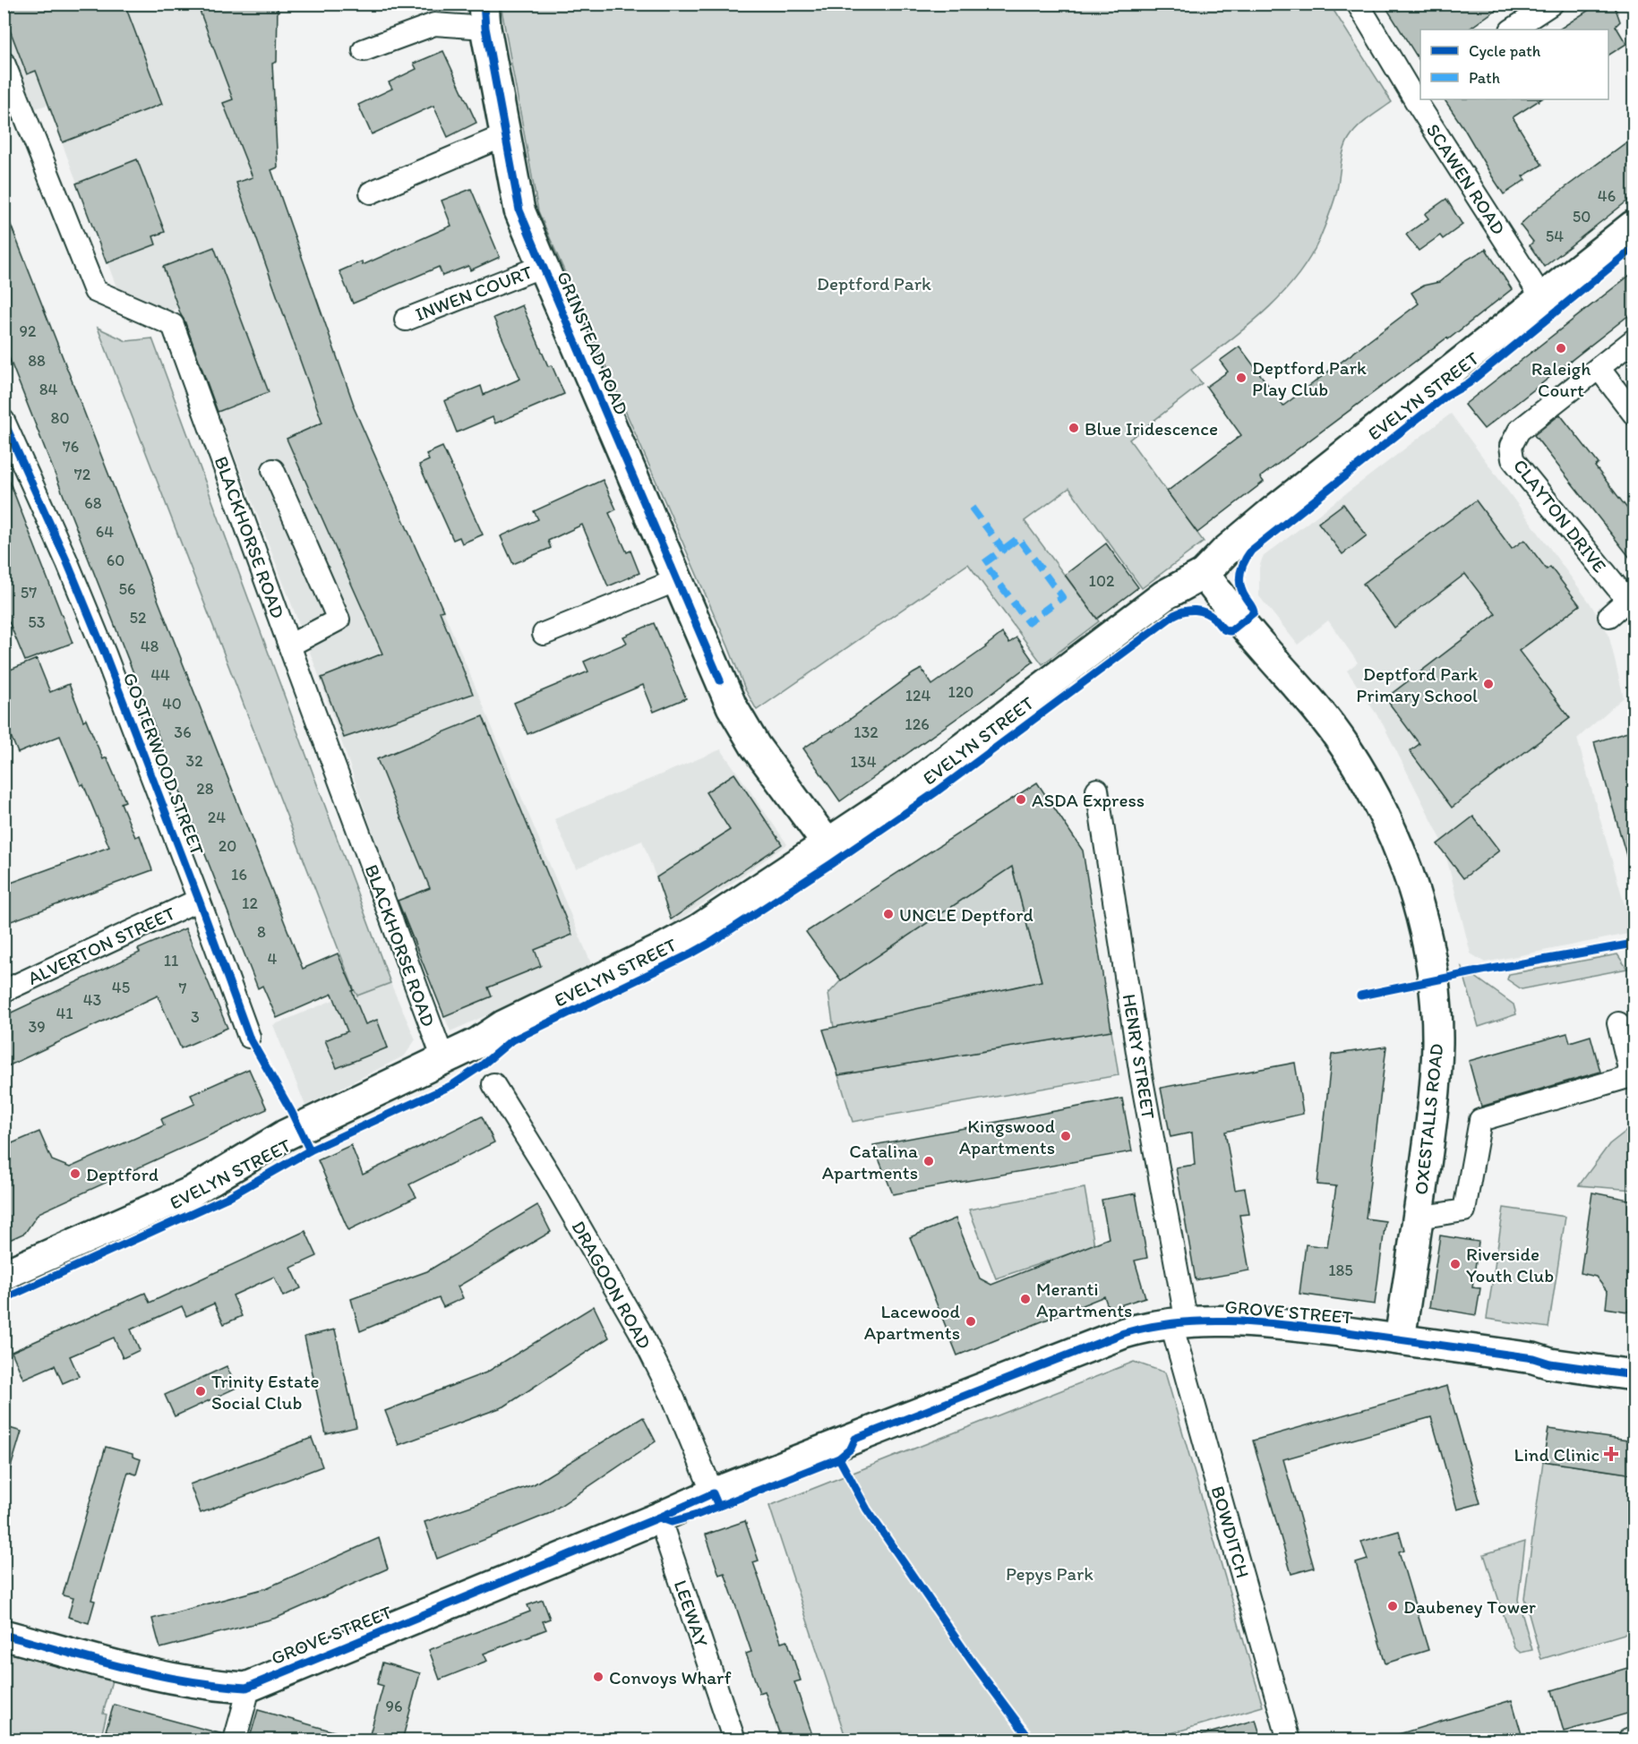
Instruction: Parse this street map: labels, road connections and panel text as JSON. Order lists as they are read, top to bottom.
{
  "streets": {
    "main road": [
      "GRINSTEAD ROAD",
      "EVELYN STREET",
      "OXESTALLS ROAD",
      "GROVE STREET"
    ],
    "street": [
      "SCAWEN ROAD",
      "INWEN COURT",
      "CLAYTON DRIVE",
      "BLACKHORSE ROAD",
      "GOSTERWOOD STREET",
      "ALVERTON STREET",
      "HENRY STREET",
      "DRAGOON ROAD",
      "BOWDITCH",
      "LEEWAY"
    ]
  },
  "crossings": [
    ["SCAWEN ROAD", "EVELYN STREET"],
    ["INWEN COURT", "GRINSTEAD ROAD"],
    ["GRINSTEAD ROAD", "EVELYN STREET"],
    ["EVELYN STREET", "BLACKHORSE ROAD"],
    ["EVELYN STREET", "OXESTALLS ROAD"],
    ["GOSTERWOOD STREET", "ALVERTON STREET"],
    ["HENRY STREET", "GROVE STREET"],
    ["HENRY STREET", "BOWDITCH"],
    ["OXESTALLS ROAD", "GROVE STREET"],
    ["DRAGOON ROAD", "GROVE STREET"],
    ["GROVE STREET", "BOWDITCH"],
    ["GROVE STREET", "LEEWAY"]
  ],
  "parks": ["Deptford Park", "Pepys Park"],
  "places": {
    "other": [
      "Raleigh Court",
      "Deptford Park Play Club",
      "Blue Iridescence",
      "Deptford Park Primary School",
      "ASDA Express",
      "UNCLE Deptford",
      "Kingswood Apartments",
      "Catalina Apartments",
      "Deptford",
      "Riverside Youth Club",
      "Meranti Apartments",
      "Lacewood Apartments",
      "Trinity Estate Social Club",
      "Daubeney Tower",
      "Convoys Wharf"
    ],
    "health": ["Lind Clinic"]
  },
  "house_numbers": [
    "46",
    "50",
    "54",
    "92",
    "88",
    "84",
    "80",
    "76",
    "72",
    "68",
    "64",
    "60",
    "102",
    "56",
    "57",
    "52",
    "53",
    "48",
    "44",
    "120",
    "124",
    "40",
    "126",
    "36",
    "132",
    "32",
    "134",
    "28",
    "24",
    "20",
    "16",
    "12",
    "8",
    "4",
    "11",
    "45",
    "7",
    "43",
    "41",
    "3",
    "39",
    "185",
    "96"
  ],
  "legend": ["Cycle path", "Path"]
}
